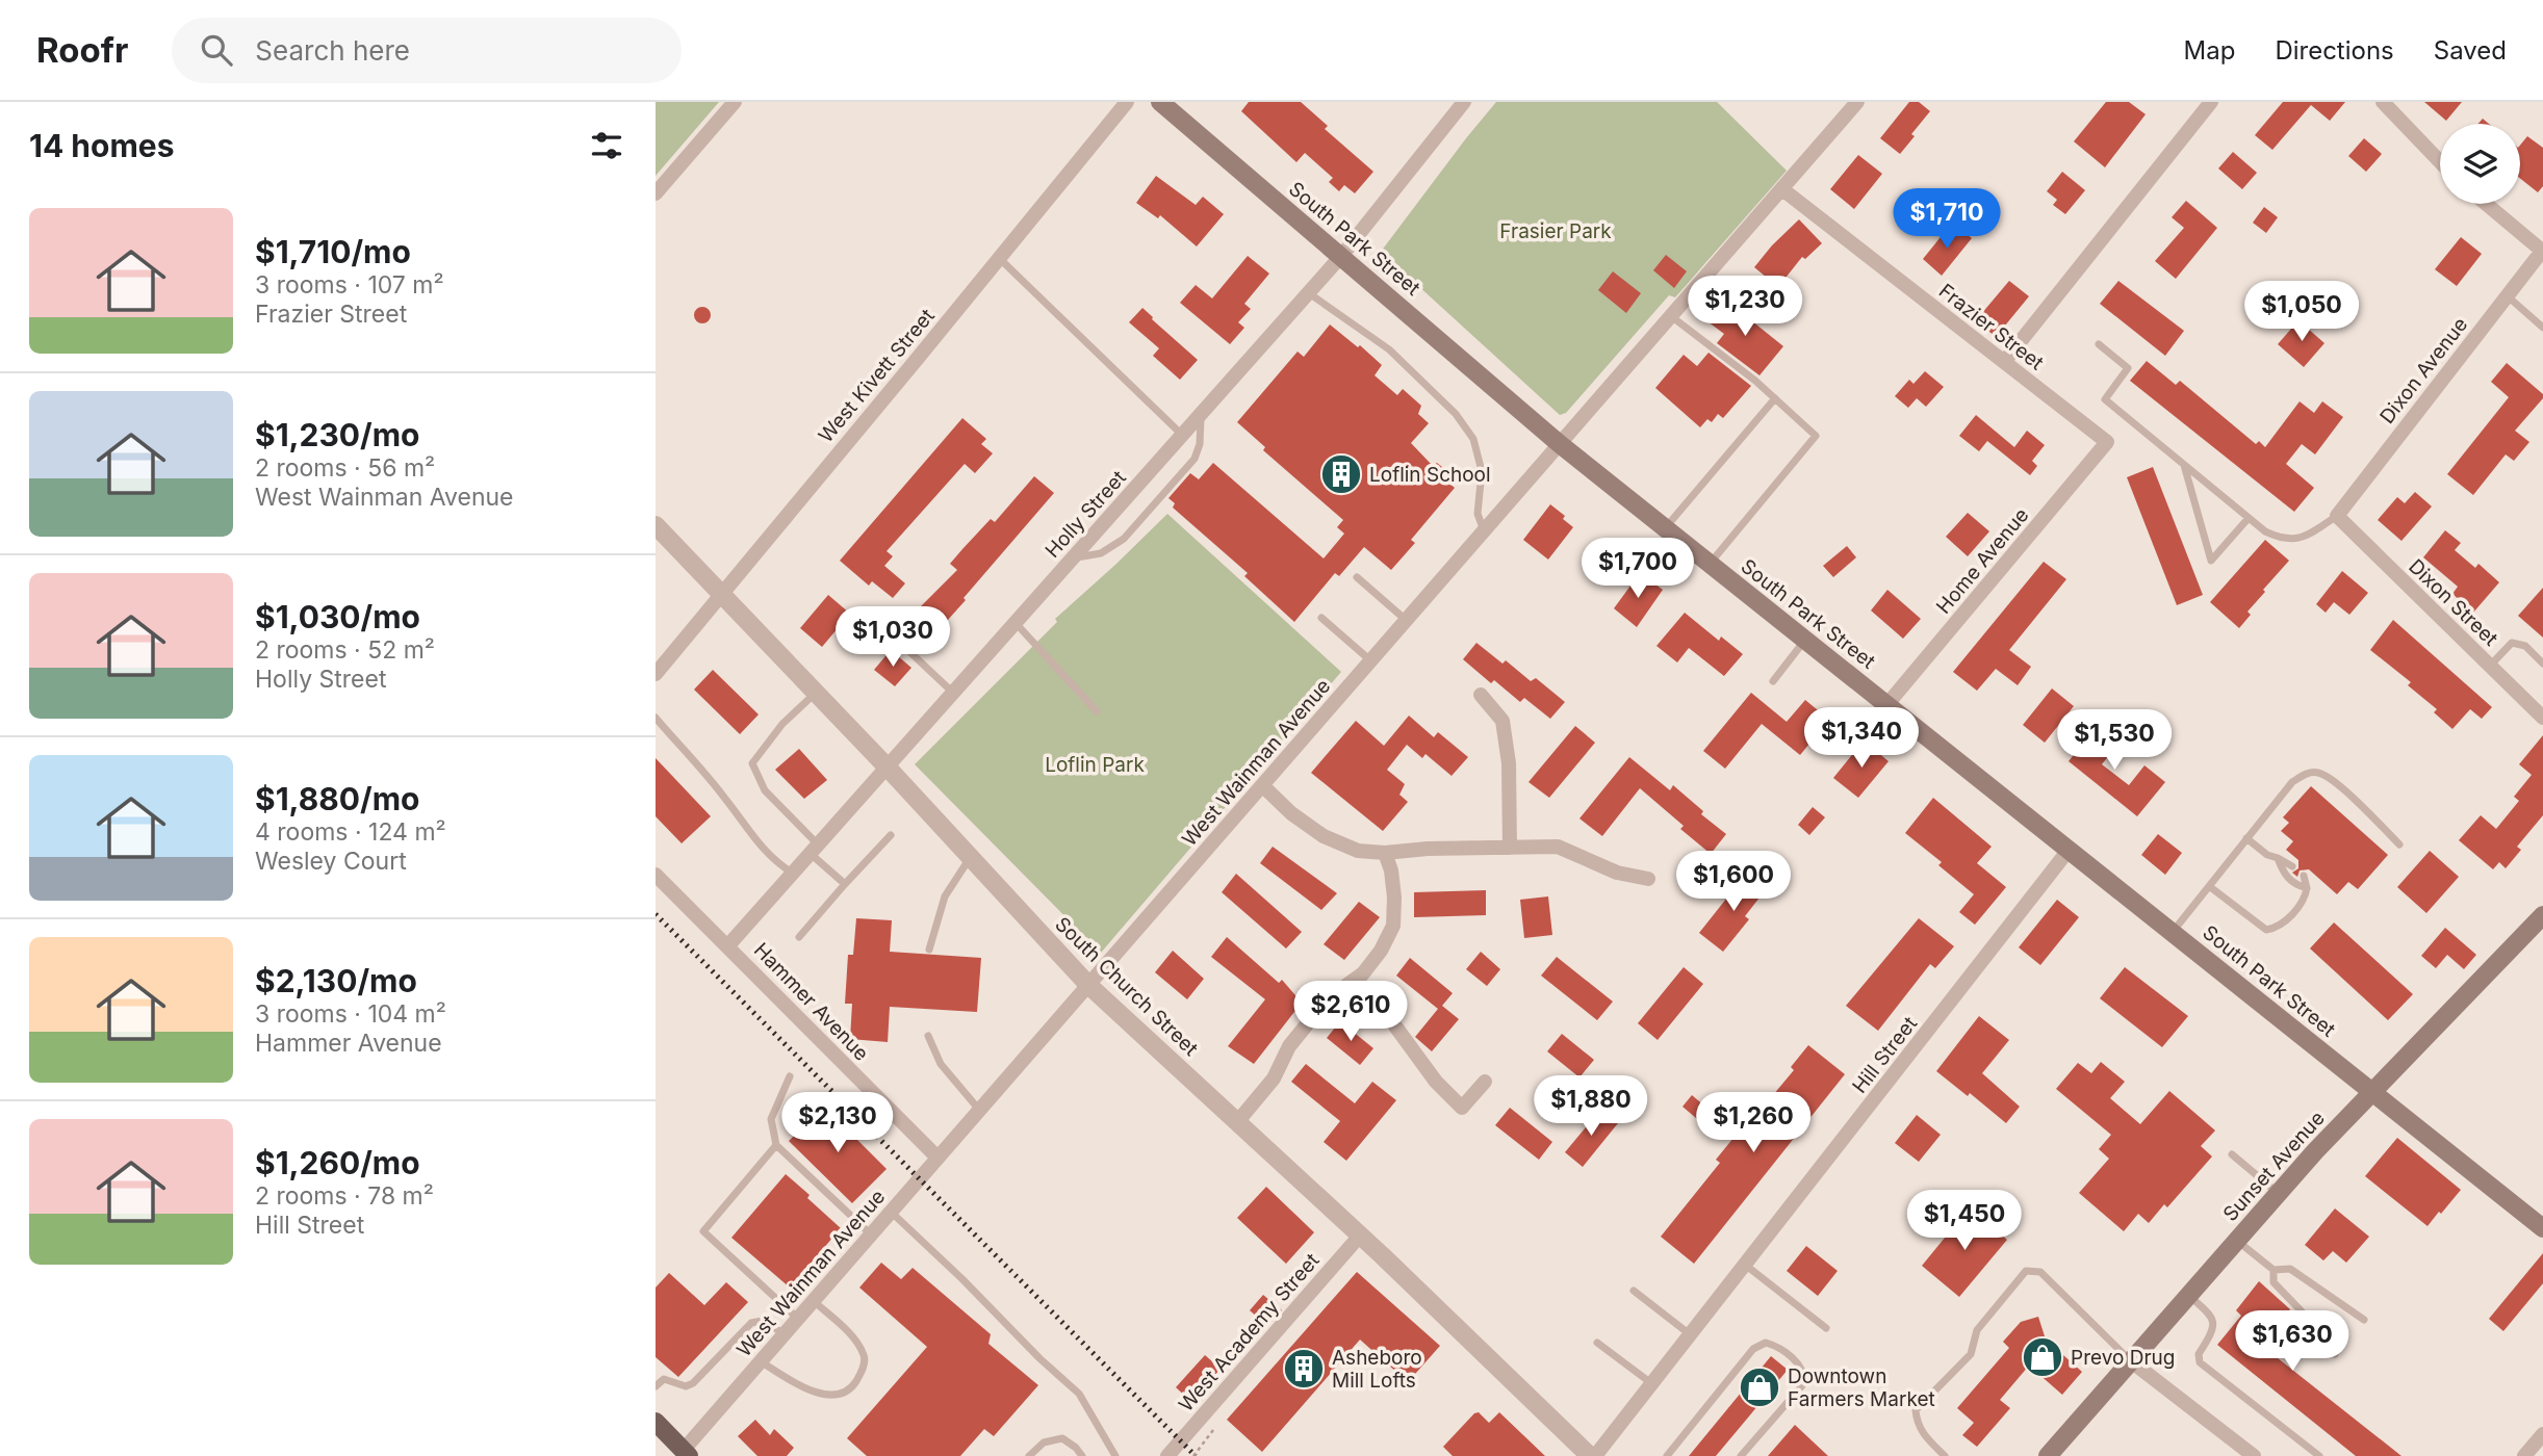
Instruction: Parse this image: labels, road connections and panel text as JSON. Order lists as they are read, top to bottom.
{
  "streets": {
    "main road": ["South Park Street", "Sunset Avenue"],
    "street": [
      "Frazier Street",
      "Dixon Avenue",
      "West Kivett Street",
      "Holly Street",
      "Home Avenue",
      "Dixon Street",
      "West Wainman Avenue",
      "South Church Street",
      "Hammer Avenue",
      "Hill Street",
      "West Academy Street"
    ]
  },
  "crossings": [
    ["South Park Street", "Holly Street"],
    ["South Park Street", "Home Avenue"],
    ["South Park Street", "West Wainman Avenue"],
    ["South Park Street", "Hill Street"],
    ["South Park Street", "Sunset Avenue"],
    ["Frazier Street", "Home Avenue"],
    ["Frazier Street", "West Wainman Avenue"],
    ["Dixon Avenue", "Dixon Street"],
    ["West Kivett Street", "South Church Street"],
    ["Holly Street", "South Church Street"],
    ["Holly Street", "Hammer Avenue"],
    ["West Wainman Avenue", "South Church Street"],
    ["West Wainman Avenue", "Hammer Avenue"],
    ["South Church Street", "Hill Street"],
    ["South Church Street", "West Academy Street"]
  ],
  "parks": ["Frasier Park", "Loflin Park"],
  "places": {
    "building": ["Loflin School", "Asheboro Mill Lofts"],
    "shop": ["Prevo Drug", "Downtown Farmers Market"]
  },
  "page": {
    "header": "Roofr",
    "search": "Search here",
    "nav": ["Map", "Directions", "Saved"],
    "heading": "14 homes",
    "price": [
      "$1,710",
      "$1,230",
      "$1,050",
      "$1,700",
      "$1,030",
      "$1,340",
      "$1,530",
      "$1,600",
      "$2,610",
      "$1,880",
      "$2,130",
      "$1,260",
      "$1,450",
      "$1,630"
    ],
    "list": [
      {
        "name": "$1,710/mo",
        "note": "3 rooms · 107 m² · Frazier Street"
      },
      {
        "name": "$1,230/mo",
        "note": "2 rooms · 56 m² · West Wainman Avenue"
      },
      {
        "name": "$1,030/mo",
        "note": "2 rooms · 52 m² · Holly Street"
      },
      {
        "name": "$1,880/mo",
        "note": "4 rooms · 124 m² · Wesley Court"
      },
      {
        "name": "$2,130/mo",
        "note": "3 rooms · 104 m² · Hammer Avenue"
      },
      {
        "name": "$1,260/mo",
        "note": "2 rooms · 78 m² · Hill Street"
      }
    ]
  }
}
